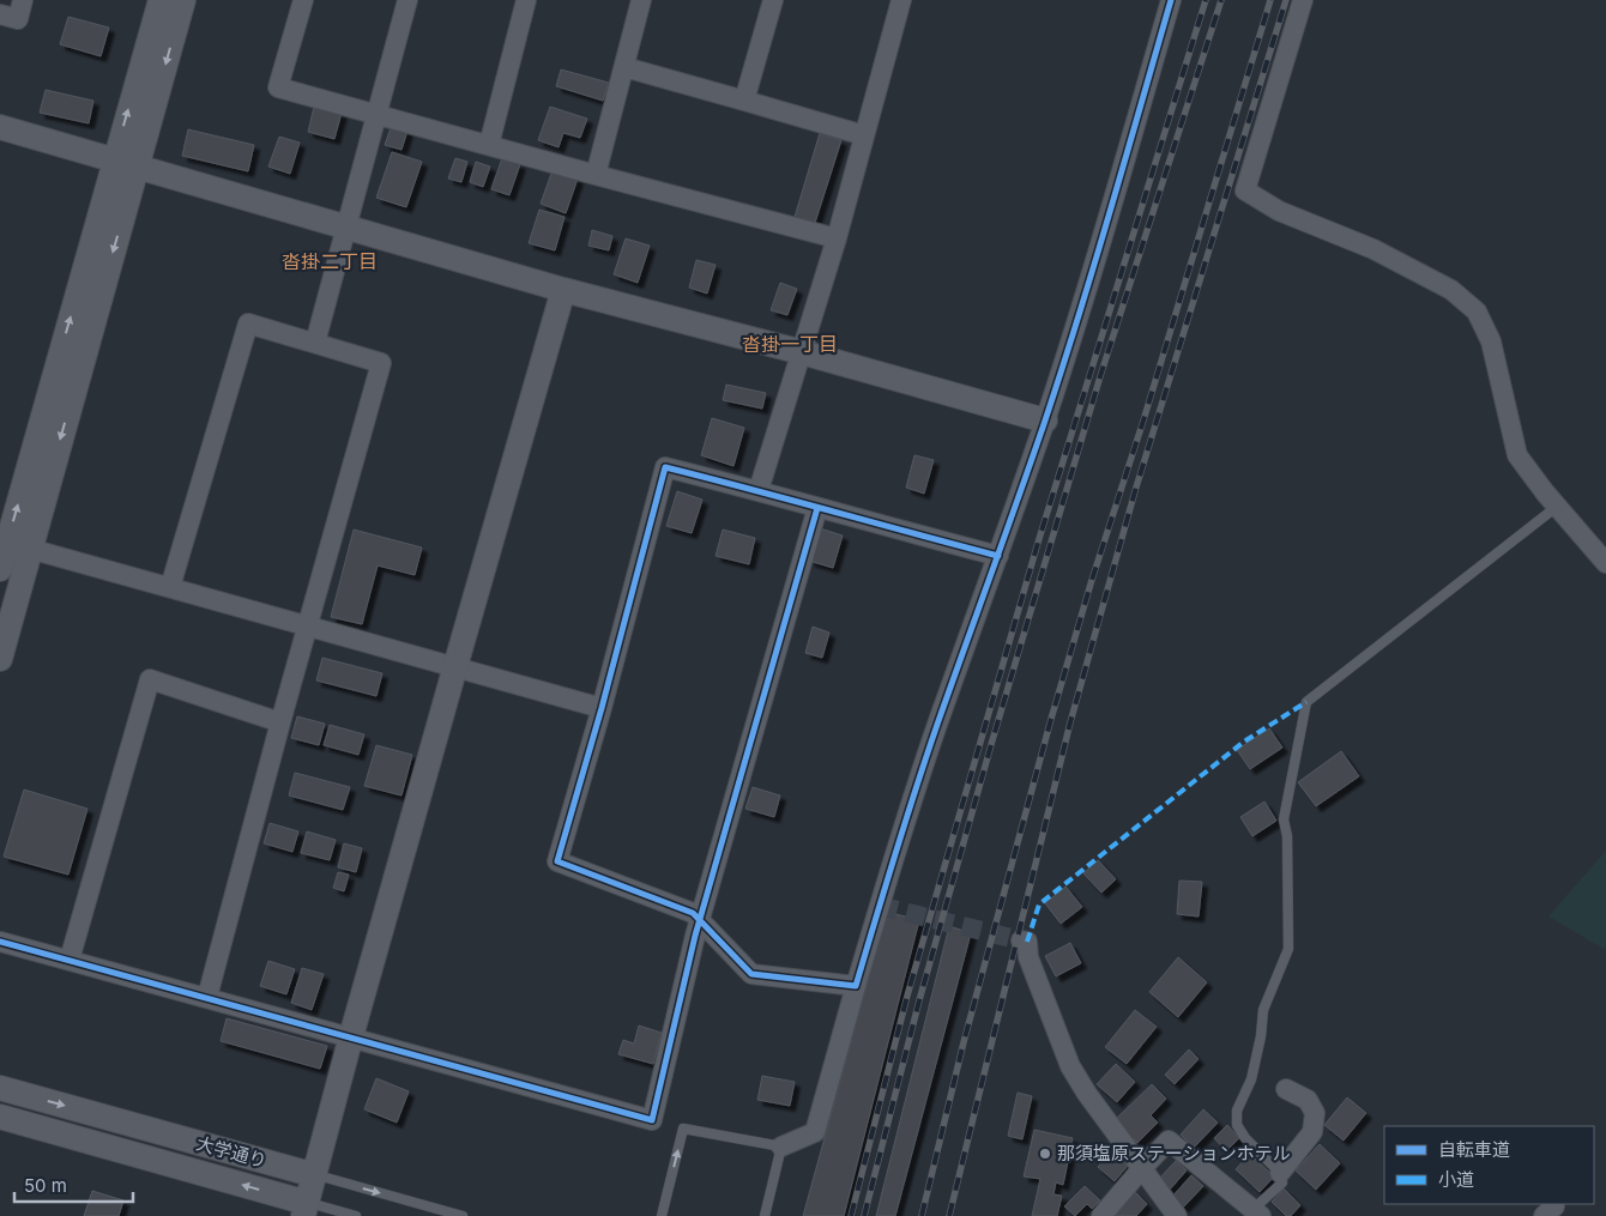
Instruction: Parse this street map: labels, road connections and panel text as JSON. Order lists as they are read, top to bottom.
{
  "streets": {
    "street": ["大学通り"]
  },
  "districts": ["沓掛二丁目", "沓掛一丁目"],
  "places": ["那須塩原ステーションホテル"],
  "legend": ["自転車道", "小道"],
  "scale_bar": "50 m"
}
